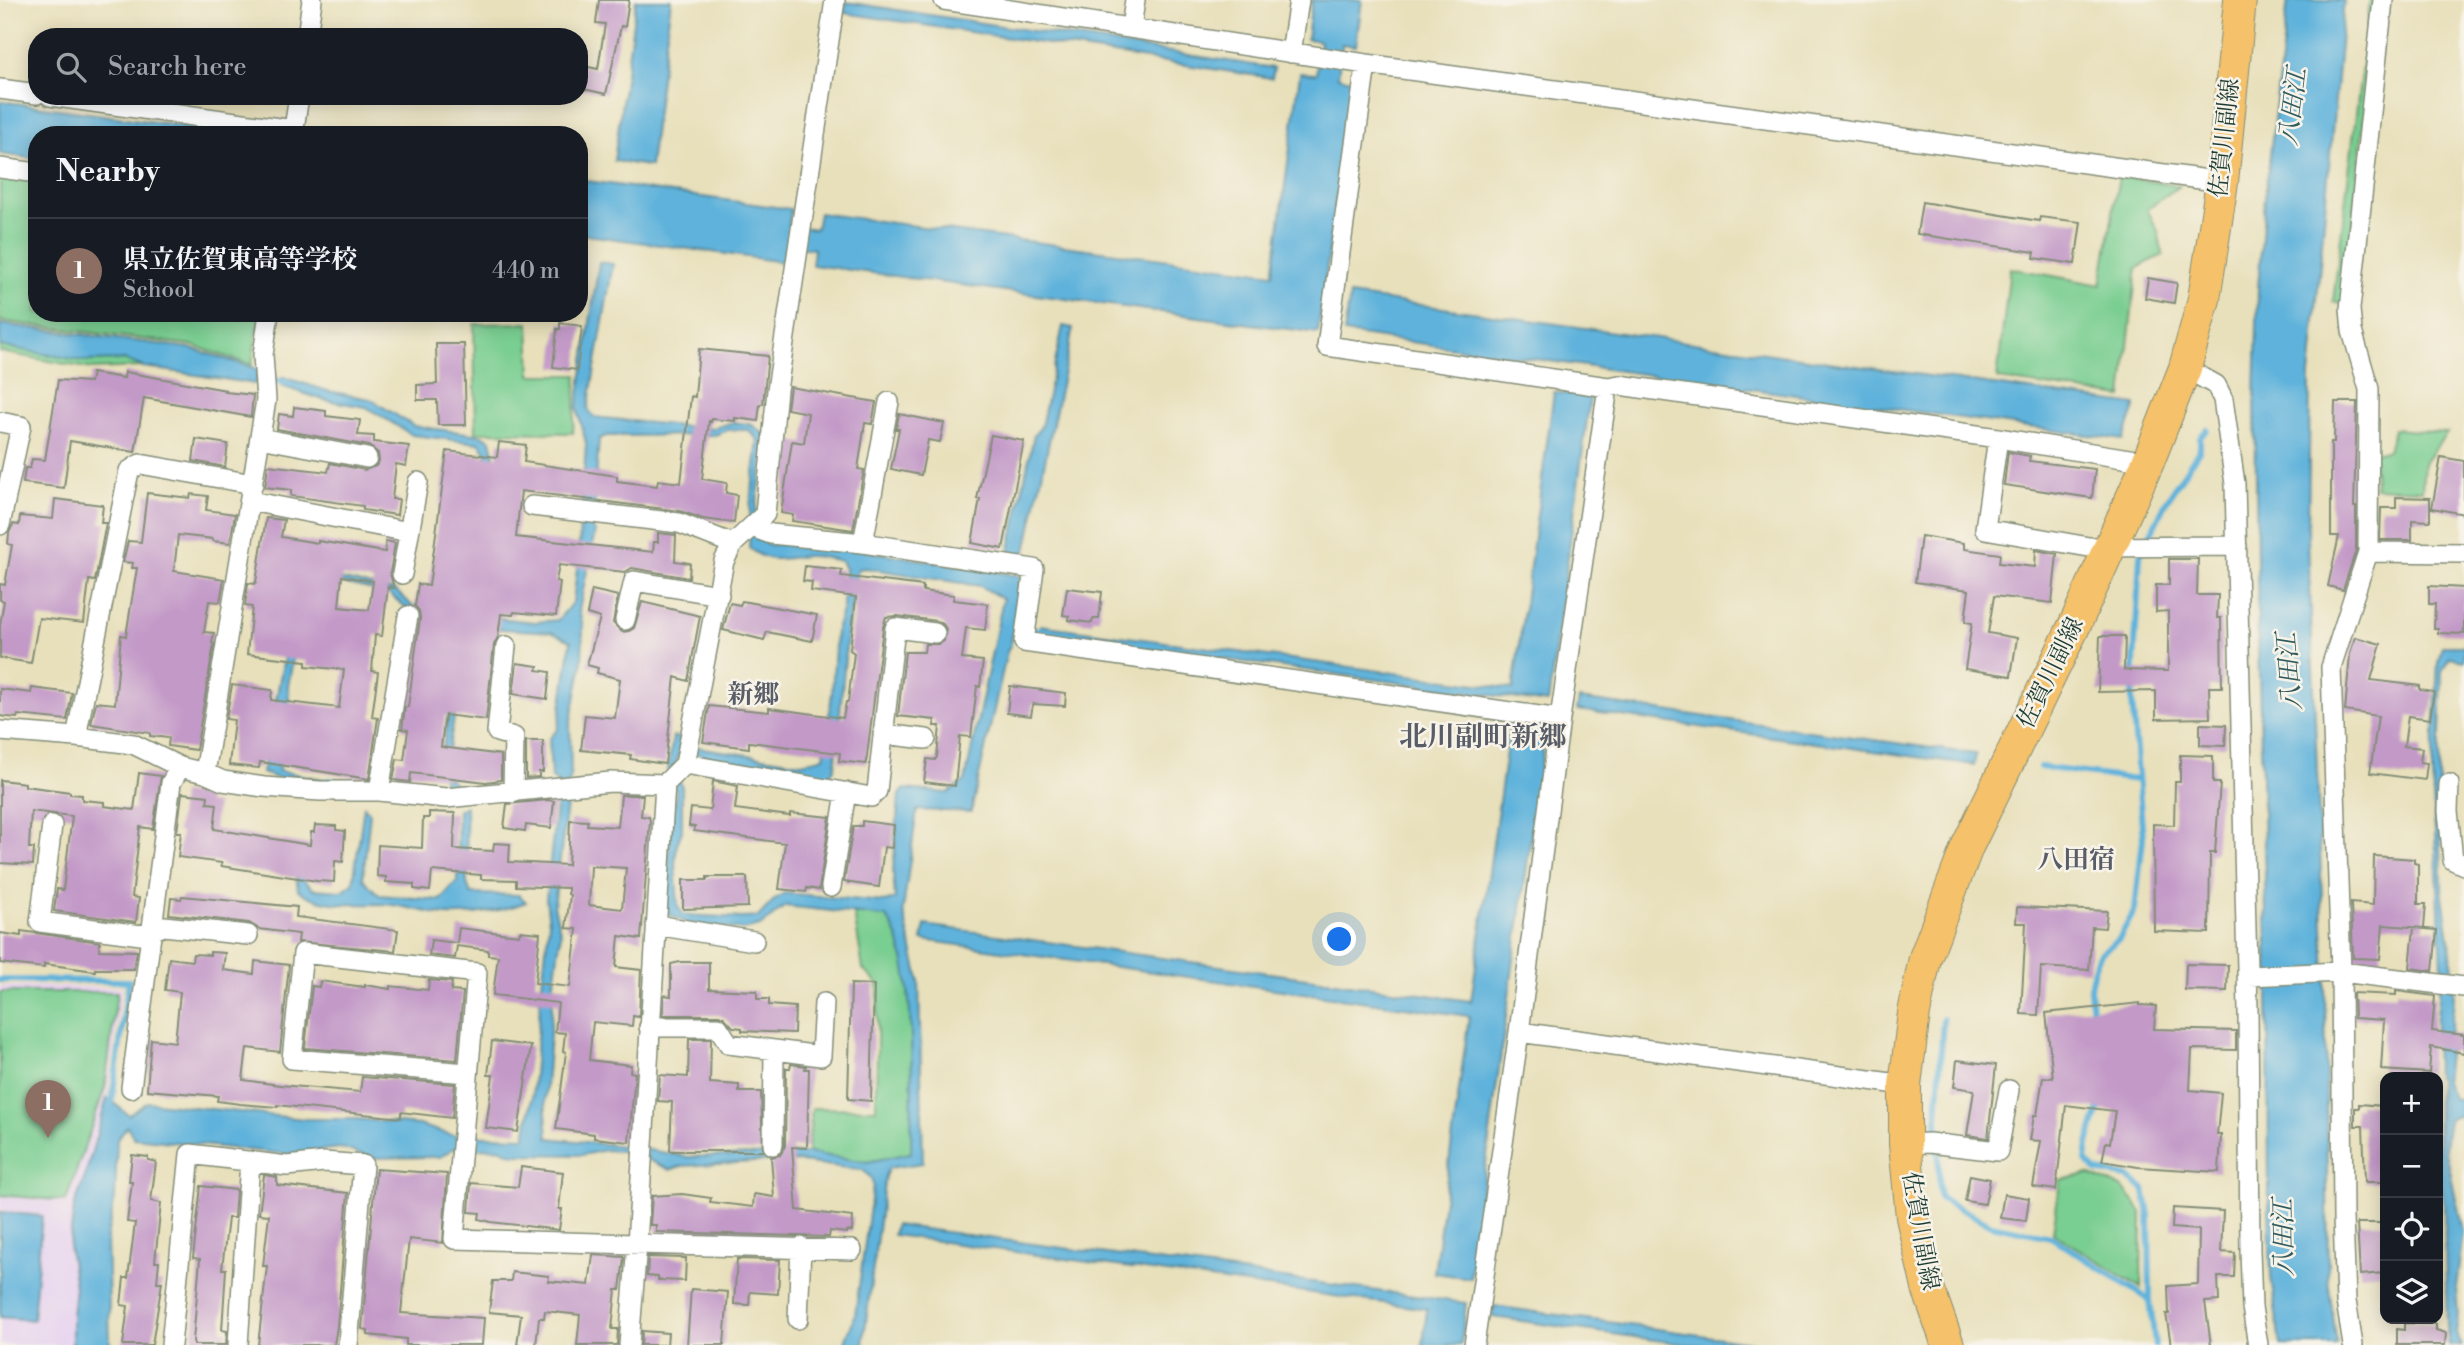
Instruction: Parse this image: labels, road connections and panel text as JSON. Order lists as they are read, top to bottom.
{
  "streets": {
    "main road": ["佐賀川副線"]
  },
  "districts": ["新郷", "北川副町新郷", "八田宿"],
  "water": ["八田江"],
  "page": {
    "search": "Search here",
    "heading": "Nearby",
    "list": [
      {
        "mark": "1",
        "name": "県立佐賀東高等学校",
        "note": "School",
        "value": "440 m"
      }
    ],
    "map_buttons": ["+", "−"],
    "pins": "1"
  }
}
